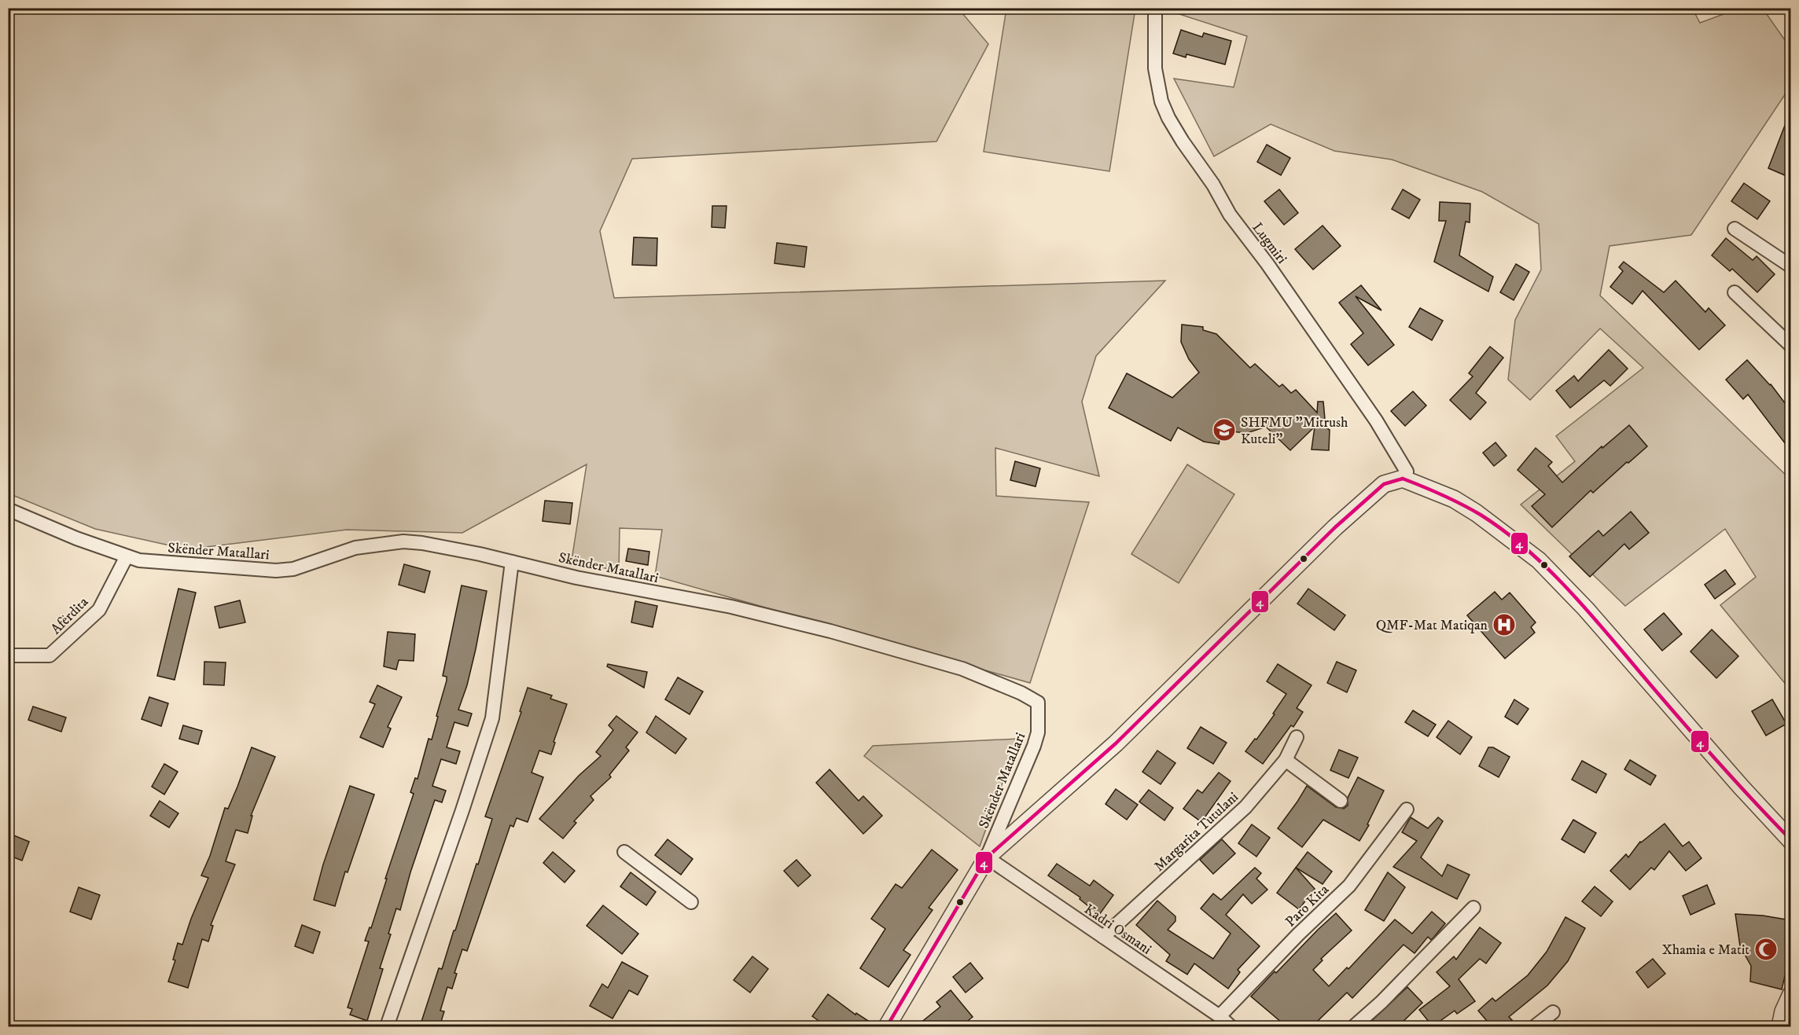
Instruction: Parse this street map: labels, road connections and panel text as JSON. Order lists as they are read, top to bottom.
{
  "streets": {
    "street": [
      "Lugmiri",
      "Skënder Matallari",
      "Afërdita",
      "Margarita Tutulani",
      "Paro Kita",
      "Kadri Osmani"
    ]
  },
  "crossings": [
    ["Skënder Matallari", "Afërdita"],
    ["Skënder Matallari", "Kadri Osmani"],
    ["Margarita Tutulani", "Kadri Osmani"],
    ["Paro Kita", "Kadri Osmani"]
  ],
  "places": {
    "school or university": ["SHFMU \"Mitrush Kuteli\""],
    "hospital": ["QMF-Mat Matiqan"],
    "mosque": ["Xhamia e Matit"]
  },
  "lines": ["transit line 4"]
}
